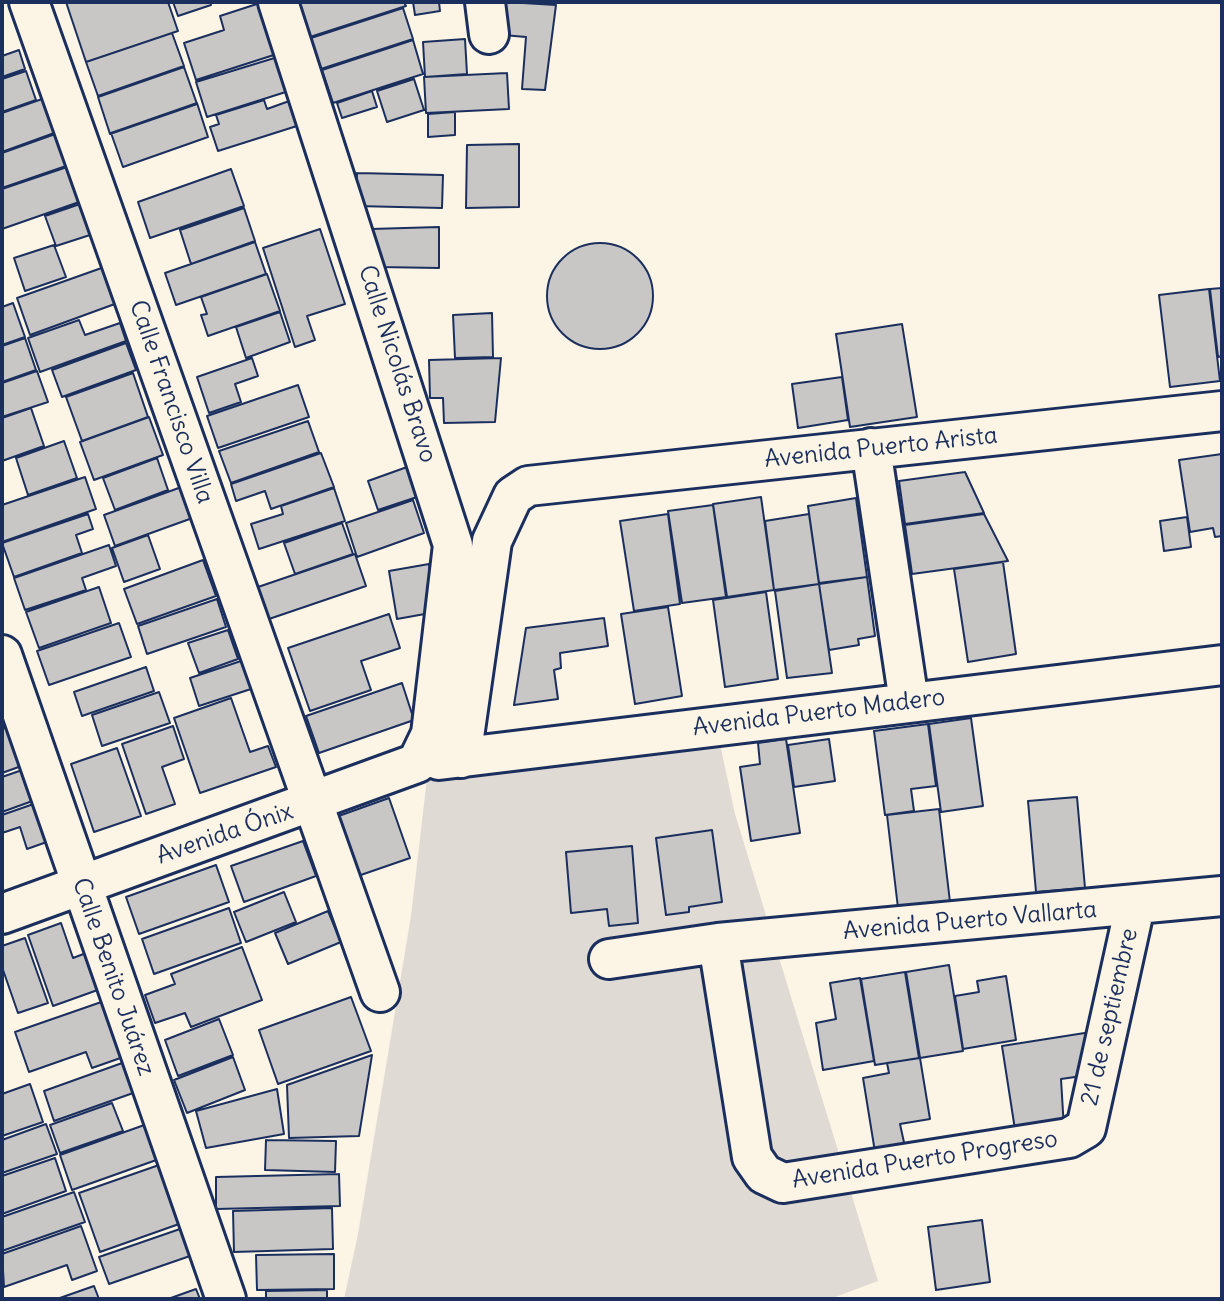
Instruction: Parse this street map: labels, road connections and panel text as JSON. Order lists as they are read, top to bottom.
{
  "streets": {
    "street": [
      "Calle Nicolás Bravo",
      "Calle Francisco Villa",
      "Avenida Puerto Arista",
      "Avenida Puerto Madero",
      "Avenida Ónix",
      "Avenida Puerto Vallarta",
      "Calle Benito Juárez",
      "21 de septiembre",
      "Avenida Puerto Progreso"
    ]
  },
  "crossings": [
    ["Calle Nicolás Bravo", "Avenida Puerto Madero"],
    ["Calle Nicolás Bravo", "Avenida Ónix"],
    ["Calle Francisco Villa", "Avenida Ónix"],
    ["Avenida Puerto Arista", "Avenida Puerto Madero"],
    ["Avenida Puerto Madero", "Avenida Ónix"],
    ["Avenida Ónix", "Calle Benito Juárez"],
    ["Avenida Puerto Vallarta", "21 de septiembre"],
    ["Avenida Puerto Vallarta", "Avenida Puerto Progreso"],
    ["21 de septiembre", "Avenida Puerto Progreso"]
  ]
}
